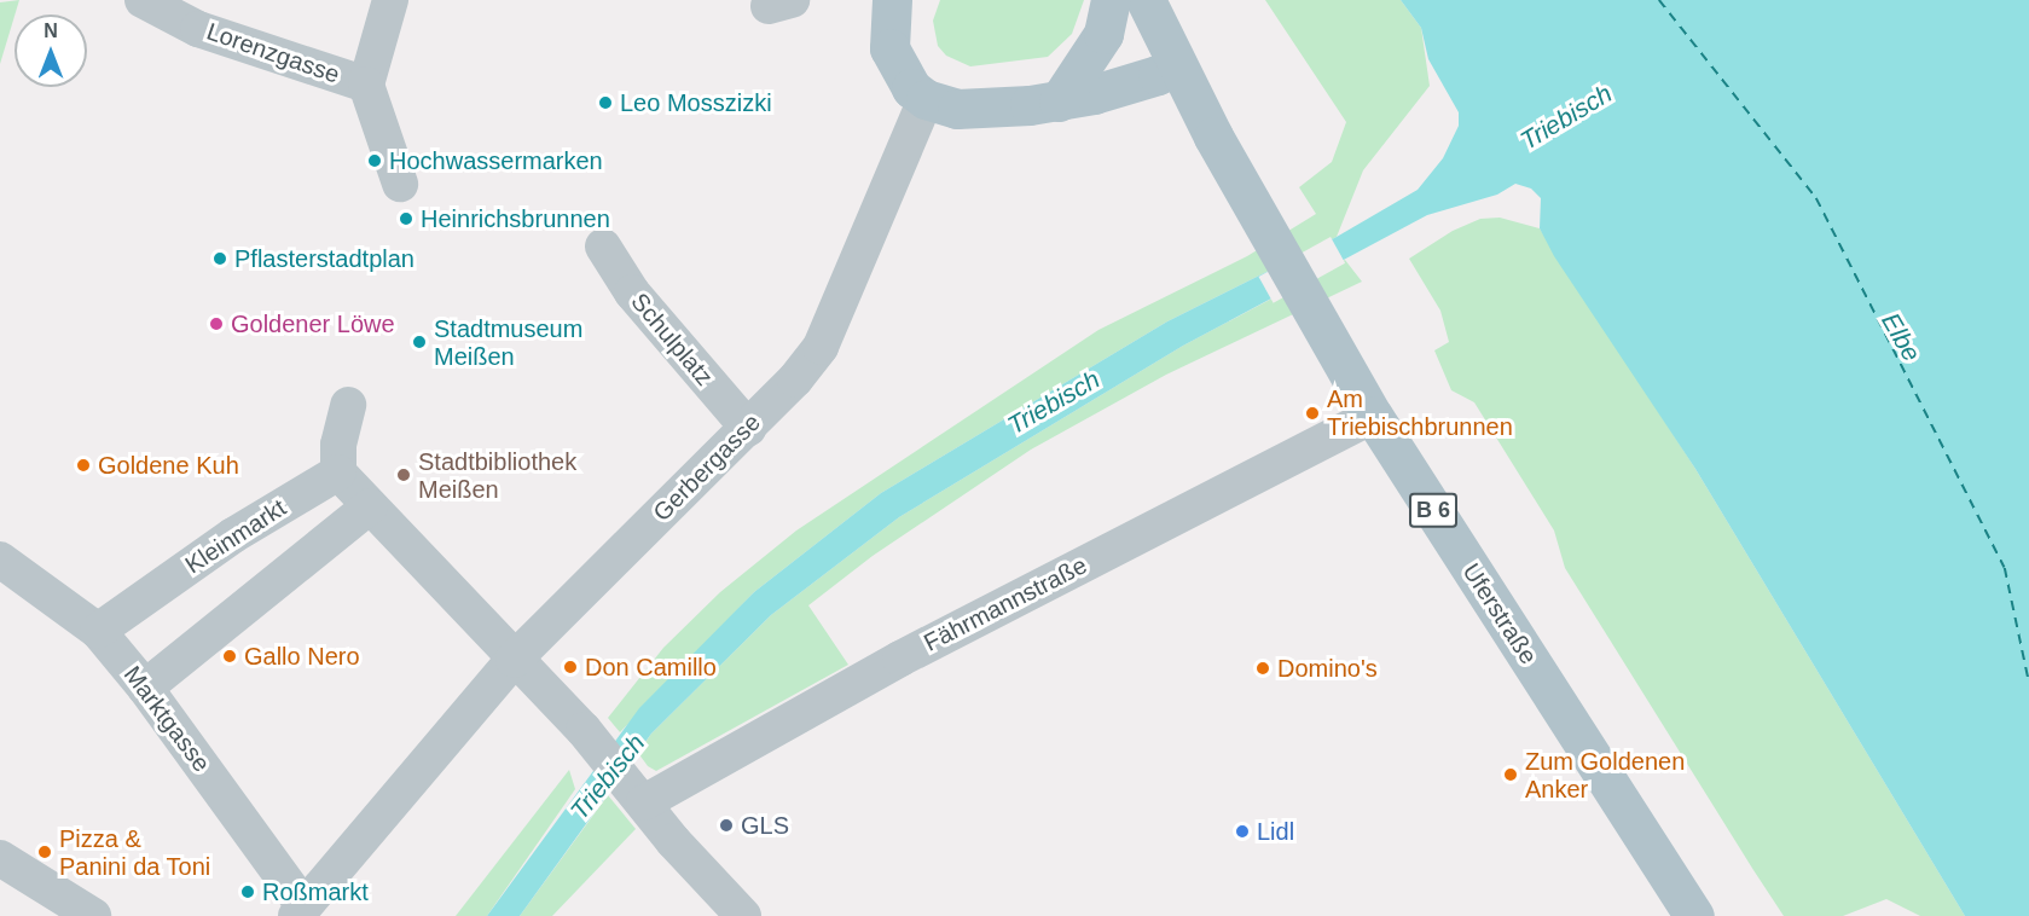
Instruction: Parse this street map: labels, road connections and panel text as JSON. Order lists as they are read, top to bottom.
{
  "streets": {
    "main road": ["B 6", "Uferstraße"],
    "street": [
      "Lorenzgasse",
      "Schulplatz",
      "Gerbergasse",
      "Kleinmarkt",
      "Fährmannstraße",
      "Marktgasse"
    ]
  },
  "crossings": [
    ["Schulplatz", "Gerbergasse"],
    ["Gerbergasse", "Marktgasse"],
    ["B 6", "Uferstraße"],
    ["Kleinmarkt", "Marktgasse"],
    ["Fährmannstraße", "Uferstraße"]
  ],
  "water": ["Triebisch", "Elbe"],
  "places": [
    "Leo Mosszizki",
    "Hochwassermarken",
    "Heinrichsbrunnen",
    "Pflasterstadtplan",
    "Goldener Löwe",
    "Stadtmuseum Meißen",
    "Am Triebischbrunnen",
    "Goldene Kuh",
    "Stadtbibliothek Meißen",
    "Gallo Nero",
    "Don Camillo",
    "Domino's",
    "Zum Goldenen Anker",
    "GLS",
    "Lidl",
    "Pizza & Panini da Toni",
    "Roßmarkt"
  ],
  "north": "top"
}
